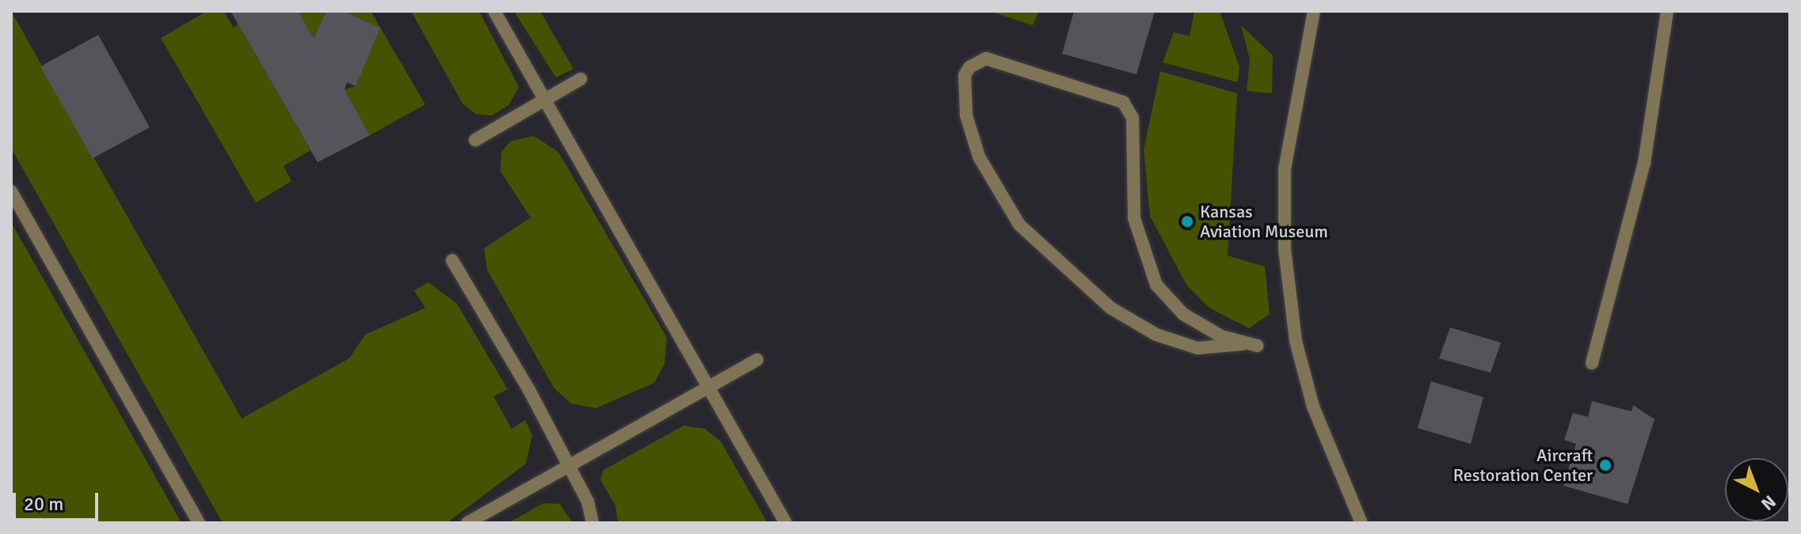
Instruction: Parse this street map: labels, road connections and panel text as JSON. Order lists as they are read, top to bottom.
{
  "places": ["Kansas Aviation Museum", "Aircraft Restoration Center"],
  "scale_bar": "20 m",
  "north": "bottom right"
}
